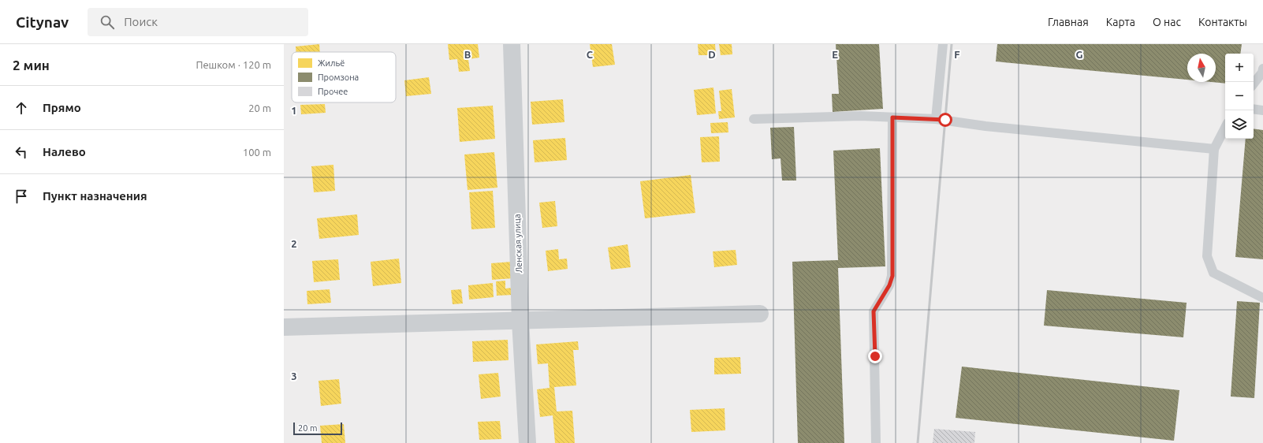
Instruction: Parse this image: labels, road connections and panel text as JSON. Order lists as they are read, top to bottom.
{
  "streets": {
    "street": ["Ленская улица"]
  },
  "legend": ["Жильё", "Промзона", "Прочее"],
  "scale_bar": "20 m",
  "north": "top",
  "page": {
    "header": "Citynav",
    "search": "Поиск",
    "nav": [
      "Главная",
      "Карта",
      "О нас",
      "Контакты"
    ],
    "heading": ["2 мин", "Пешком · 120 m"],
    "map_buttons": ["+", "−"],
    "list": [
      ["Прямо", "20 m"],
      ["Налево", "100 m"],
      "Пункт назначения"
    ],
    "scale": "20 m"
  },
  "grid": {
    "columns": [
      "B",
      "C",
      "D",
      "E",
      "F",
      "G"
    ],
    "rows": ["1", "2", "3"]
  }
}
